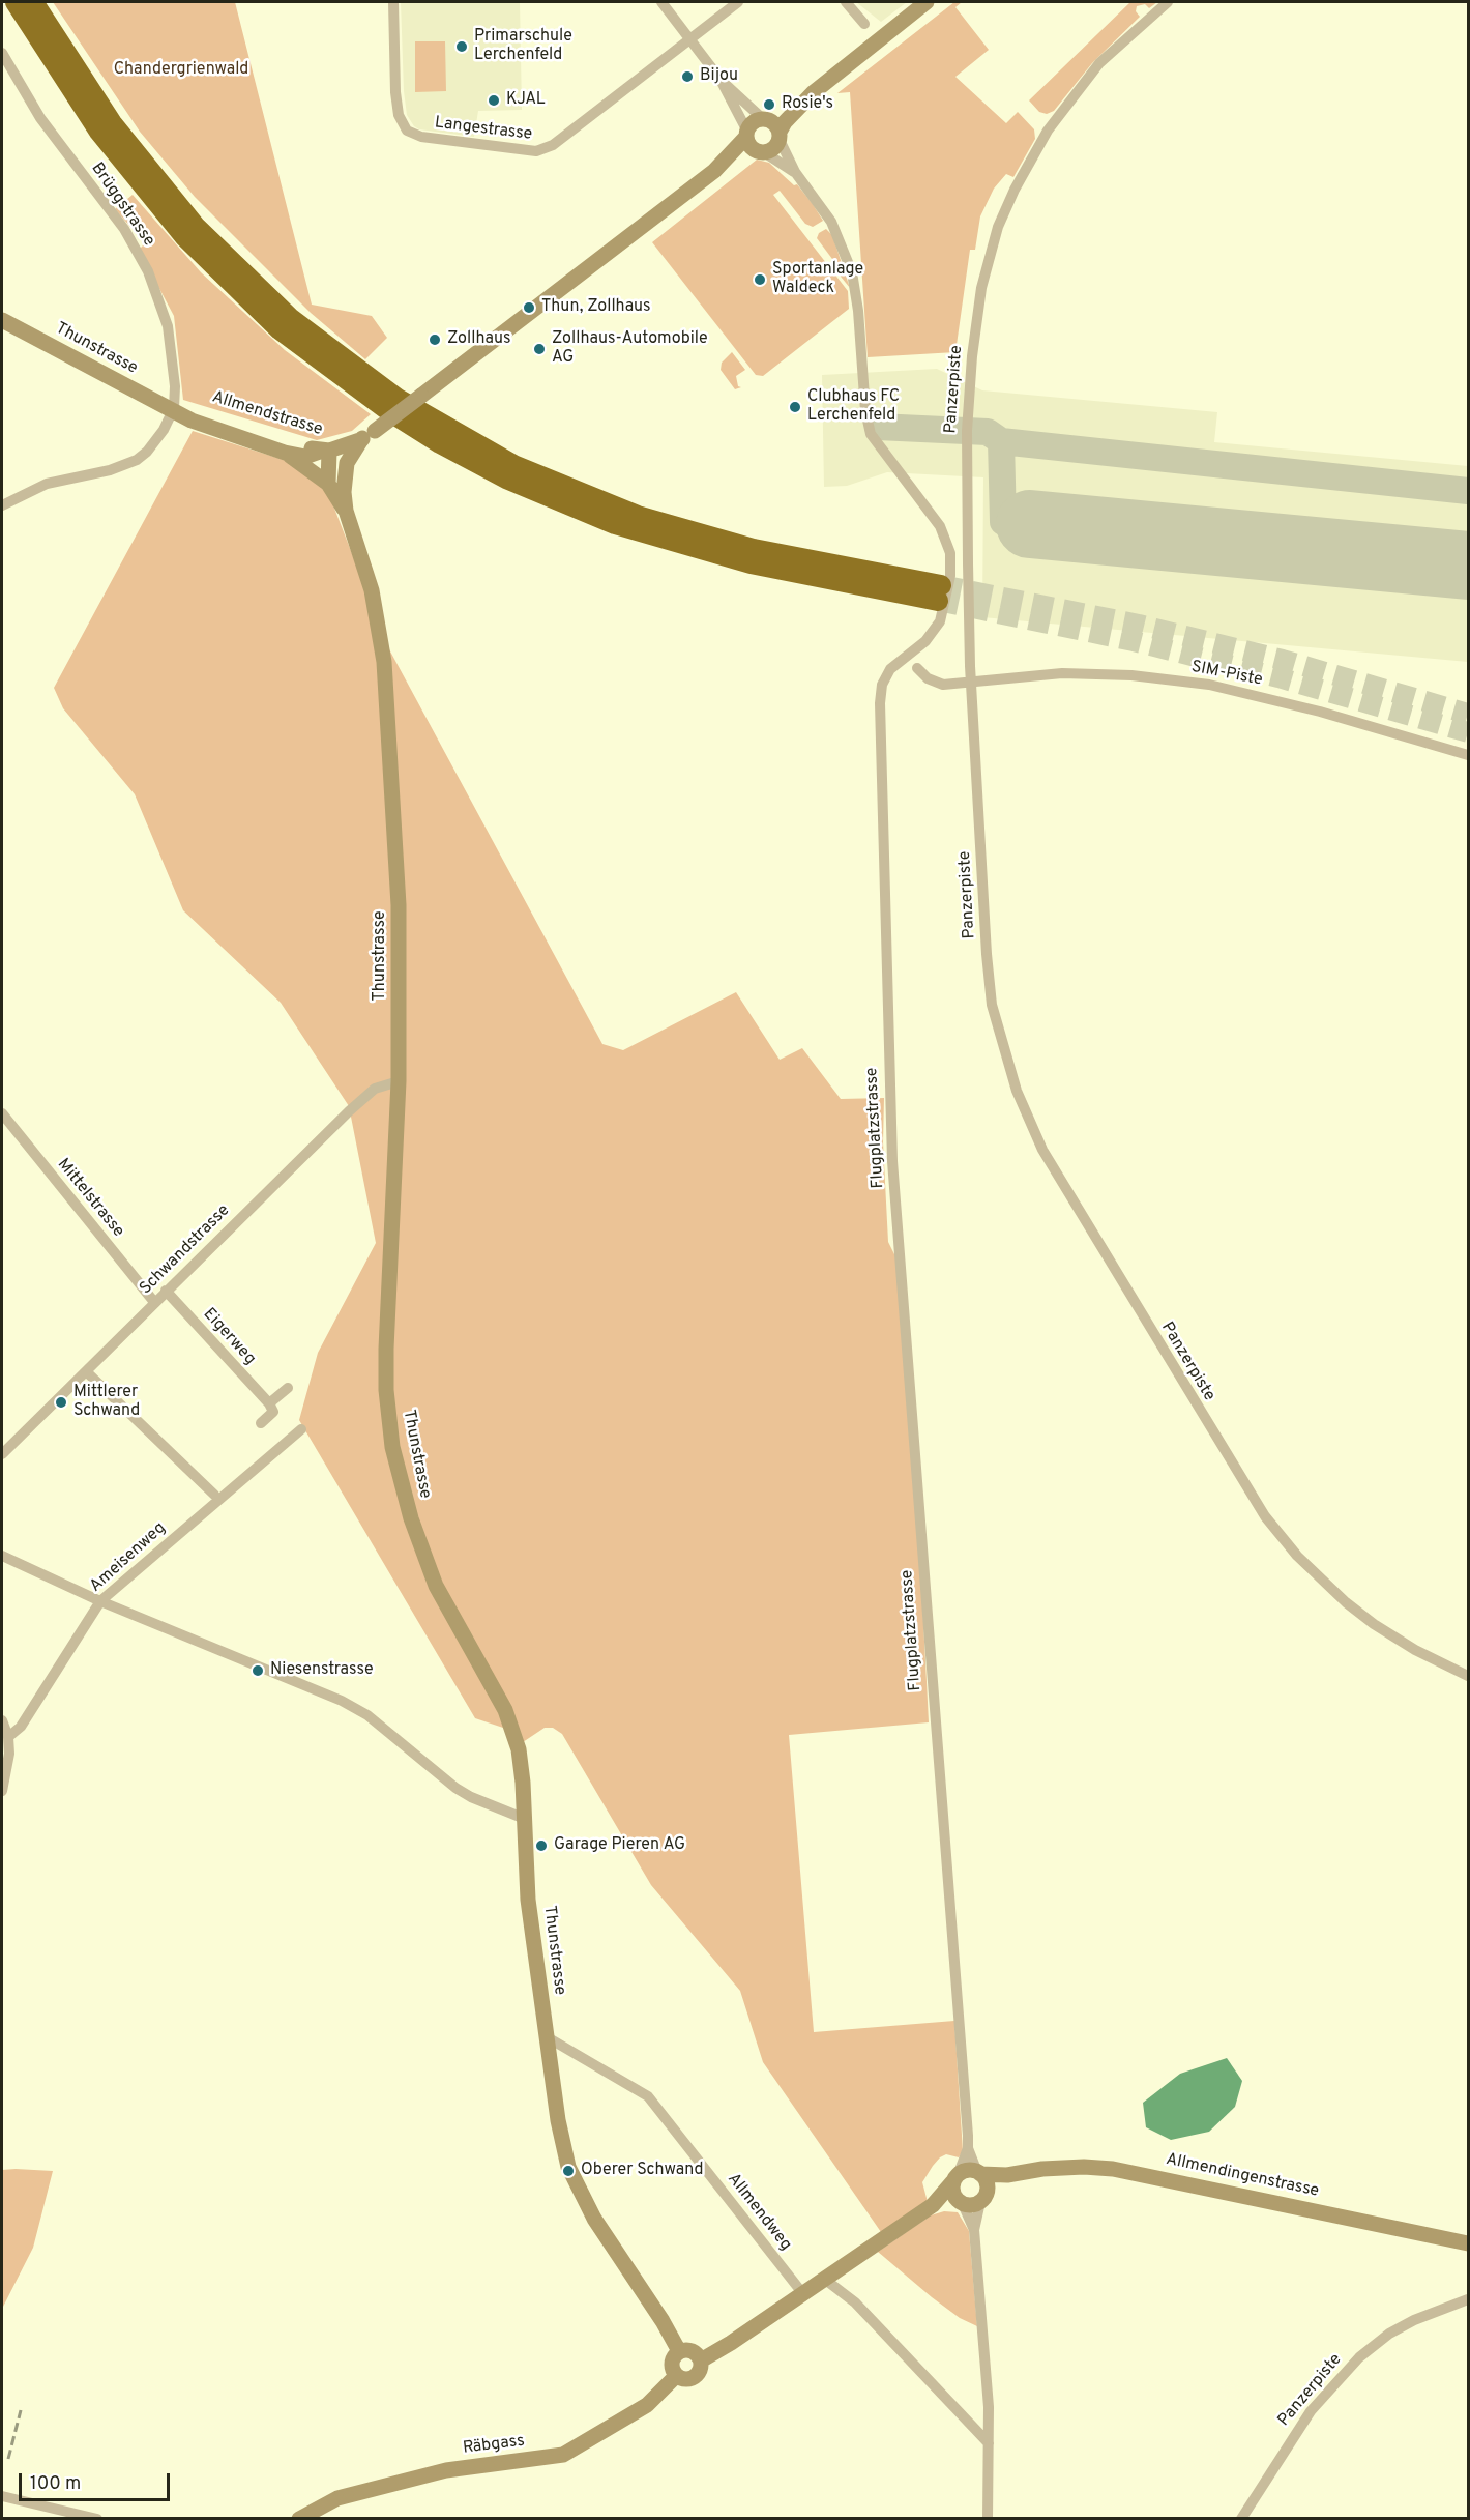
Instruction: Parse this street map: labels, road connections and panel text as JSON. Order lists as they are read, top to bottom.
{
  "streets": {
    "street": [
      "Langestrasse",
      "Brüggstrasse",
      "Thunstrasse",
      "Panzerpiste",
      "Allmendstrasse",
      "SIM-Piste",
      "Flugplatzstrasse",
      "Mittelstrasse",
      "Schwandstrasse",
      "Eigerweg",
      "Ameisenweg",
      "Allmendingenstrasse",
      "Allmendweg",
      "Räbgass"
    ]
  },
  "crossings": [
    ["Brüggstrasse", "Thunstrasse"],
    ["Brüggstrasse", "Allmendstrasse"],
    ["Thunstrasse", "Allmendstrasse"],
    ["Thunstrasse", "Schwandstrasse"],
    ["Thunstrasse", "Allmendweg"],
    ["Thunstrasse", "Räbgass"],
    ["Panzerpiste", "SIM-Piste"],
    ["Allmendstrasse", "Flugplatzstrasse"],
    ["Flugplatzstrasse", "Allmendingenstrasse"],
    ["Mittelstrasse", "Schwandstrasse"],
    ["Schwandstrasse", "Eigerweg"]
  ],
  "parks": ["Chandergrienwald"],
  "places": [
    "Primarschule Lerchenfeld",
    "Bijou",
    "KJAL",
    "Rosie's",
    "Sportanlage Waldeck",
    "Thun, Zollhaus",
    "Zollhaus",
    "Zollhaus-Automobile AG",
    "Clubhaus FC Lerchenfeld",
    "Mittlerer Schwand",
    "Niesenstrasse",
    "Garage Pieren AG",
    "Oberer Schwand"
  ],
  "scale_bar": "100 m"
}
